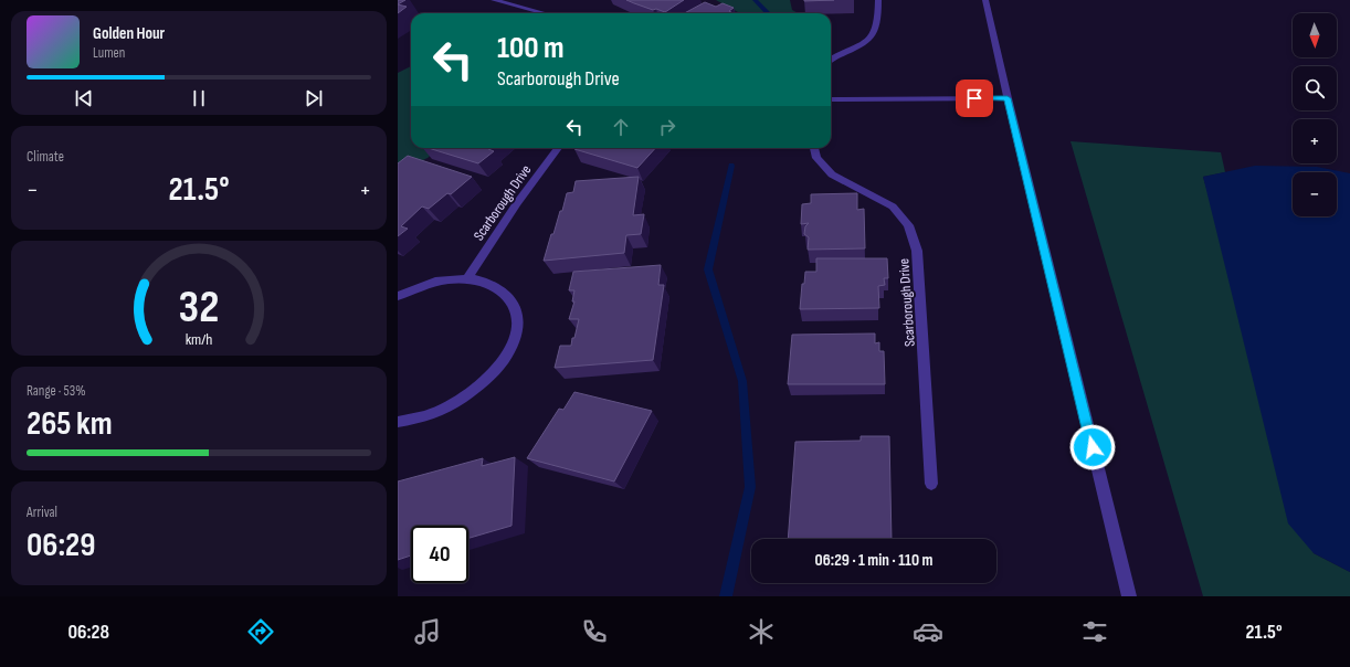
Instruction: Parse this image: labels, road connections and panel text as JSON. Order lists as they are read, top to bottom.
{
  "streets": {
    "street": ["Scarborough Drive"]
  },
  "north": "bottom",
  "page": {
    "map_buttons": ["+", "−"],
    "turn": ["100 m", "Scarborough Drive"],
    "song": ["Golden Hour", "Lumen"],
    "tile": [
      "Climate",
      ["Range · 53%", "265 km"],
      ["Arrival", "06:29"]
    ],
    "heat": ["−", "21.5°", "+"],
    "limit": "40",
    "trip": "06:29 · 1 min · 110 m",
    "tabs": ["06:28", "21.5°"],
    "gauge": ["32", "km/h"]
  }
}
